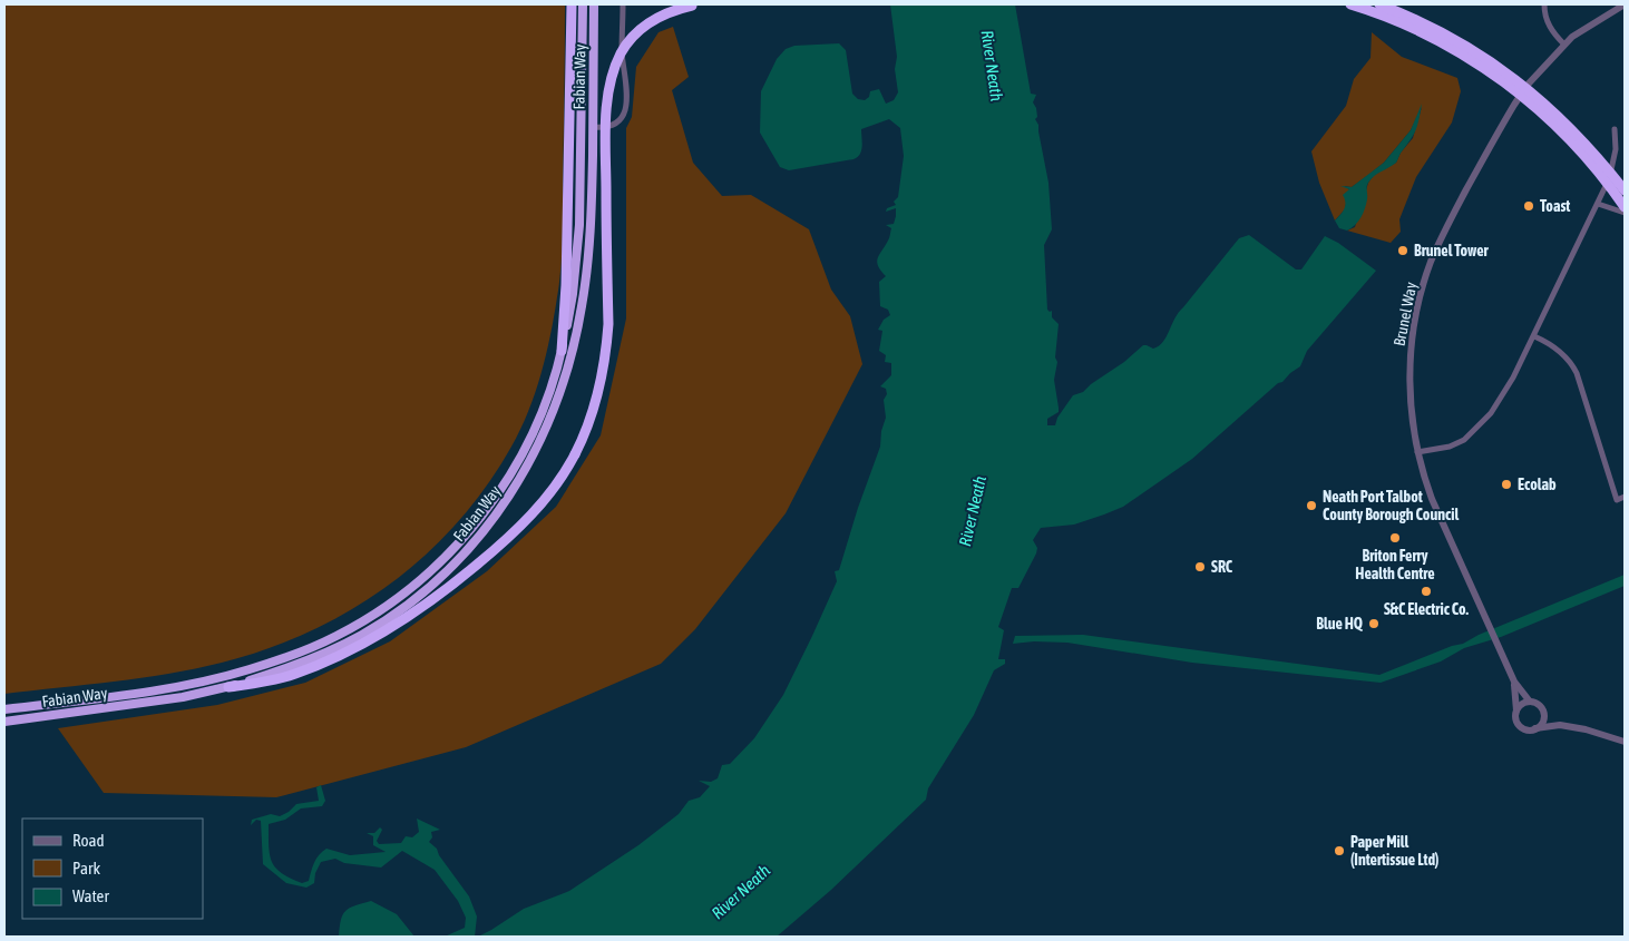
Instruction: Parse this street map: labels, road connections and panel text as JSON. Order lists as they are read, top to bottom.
{
  "streets": {
    "highway": ["Fabian Way"],
    "street": ["Brunel Way"]
  },
  "water": ["River Neath"],
  "places": [
    "Toast",
    "Brunel Tower",
    "Ecolab",
    "Neath Port Talbot County Borough Council",
    "Briton Ferry Health Centre",
    "SRC",
    "S&C Electric Co.",
    "Blue HQ",
    "Paper Mill (Intertissue Ltd)"
  ],
  "legend": ["Road", "Park", "Water"]
}
